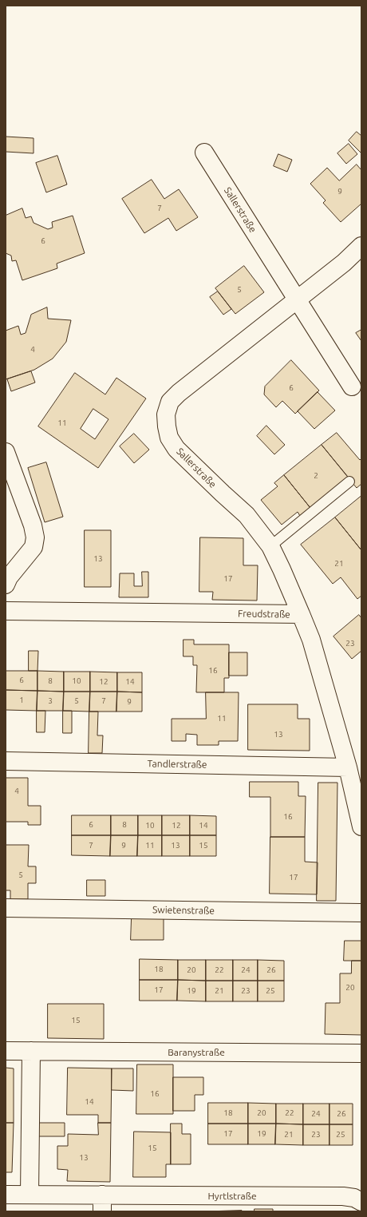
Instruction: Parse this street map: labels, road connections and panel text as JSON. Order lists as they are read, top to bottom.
{
  "streets": {
    "street": [
      "Sallerstraße",
      "Freudstraße",
      "Tandlerstraße",
      "Swietenstraße",
      "Baranystraße",
      "Hyrtlstraße"
    ]
  },
  "crossings": [
    ["Sallerstraße", "Freudstraße"],
    ["Freudstraße", "Tandlerstraße"]
  ],
  "house_numbers": [
    "9",
    "7",
    "6",
    "5",
    "4",
    "6",
    "11",
    "2",
    "13",
    "21",
    "17",
    "23",
    "16",
    "6",
    "8",
    "10",
    "12",
    "14",
    "1",
    "3",
    "5",
    "7",
    "9",
    "11",
    "13",
    "4",
    "16",
    "6",
    "8",
    "10",
    "12",
    "14",
    "7",
    "9",
    "11",
    "13",
    "15",
    "5",
    "17",
    "18",
    "20",
    "22",
    "24",
    "26",
    "20",
    "17",
    "19",
    "21",
    "23",
    "25",
    "15",
    "16",
    "14",
    "18",
    "20",
    "22",
    "24",
    "26",
    "17",
    "19",
    "21",
    "23",
    "25",
    "15",
    "13"
  ]
}
